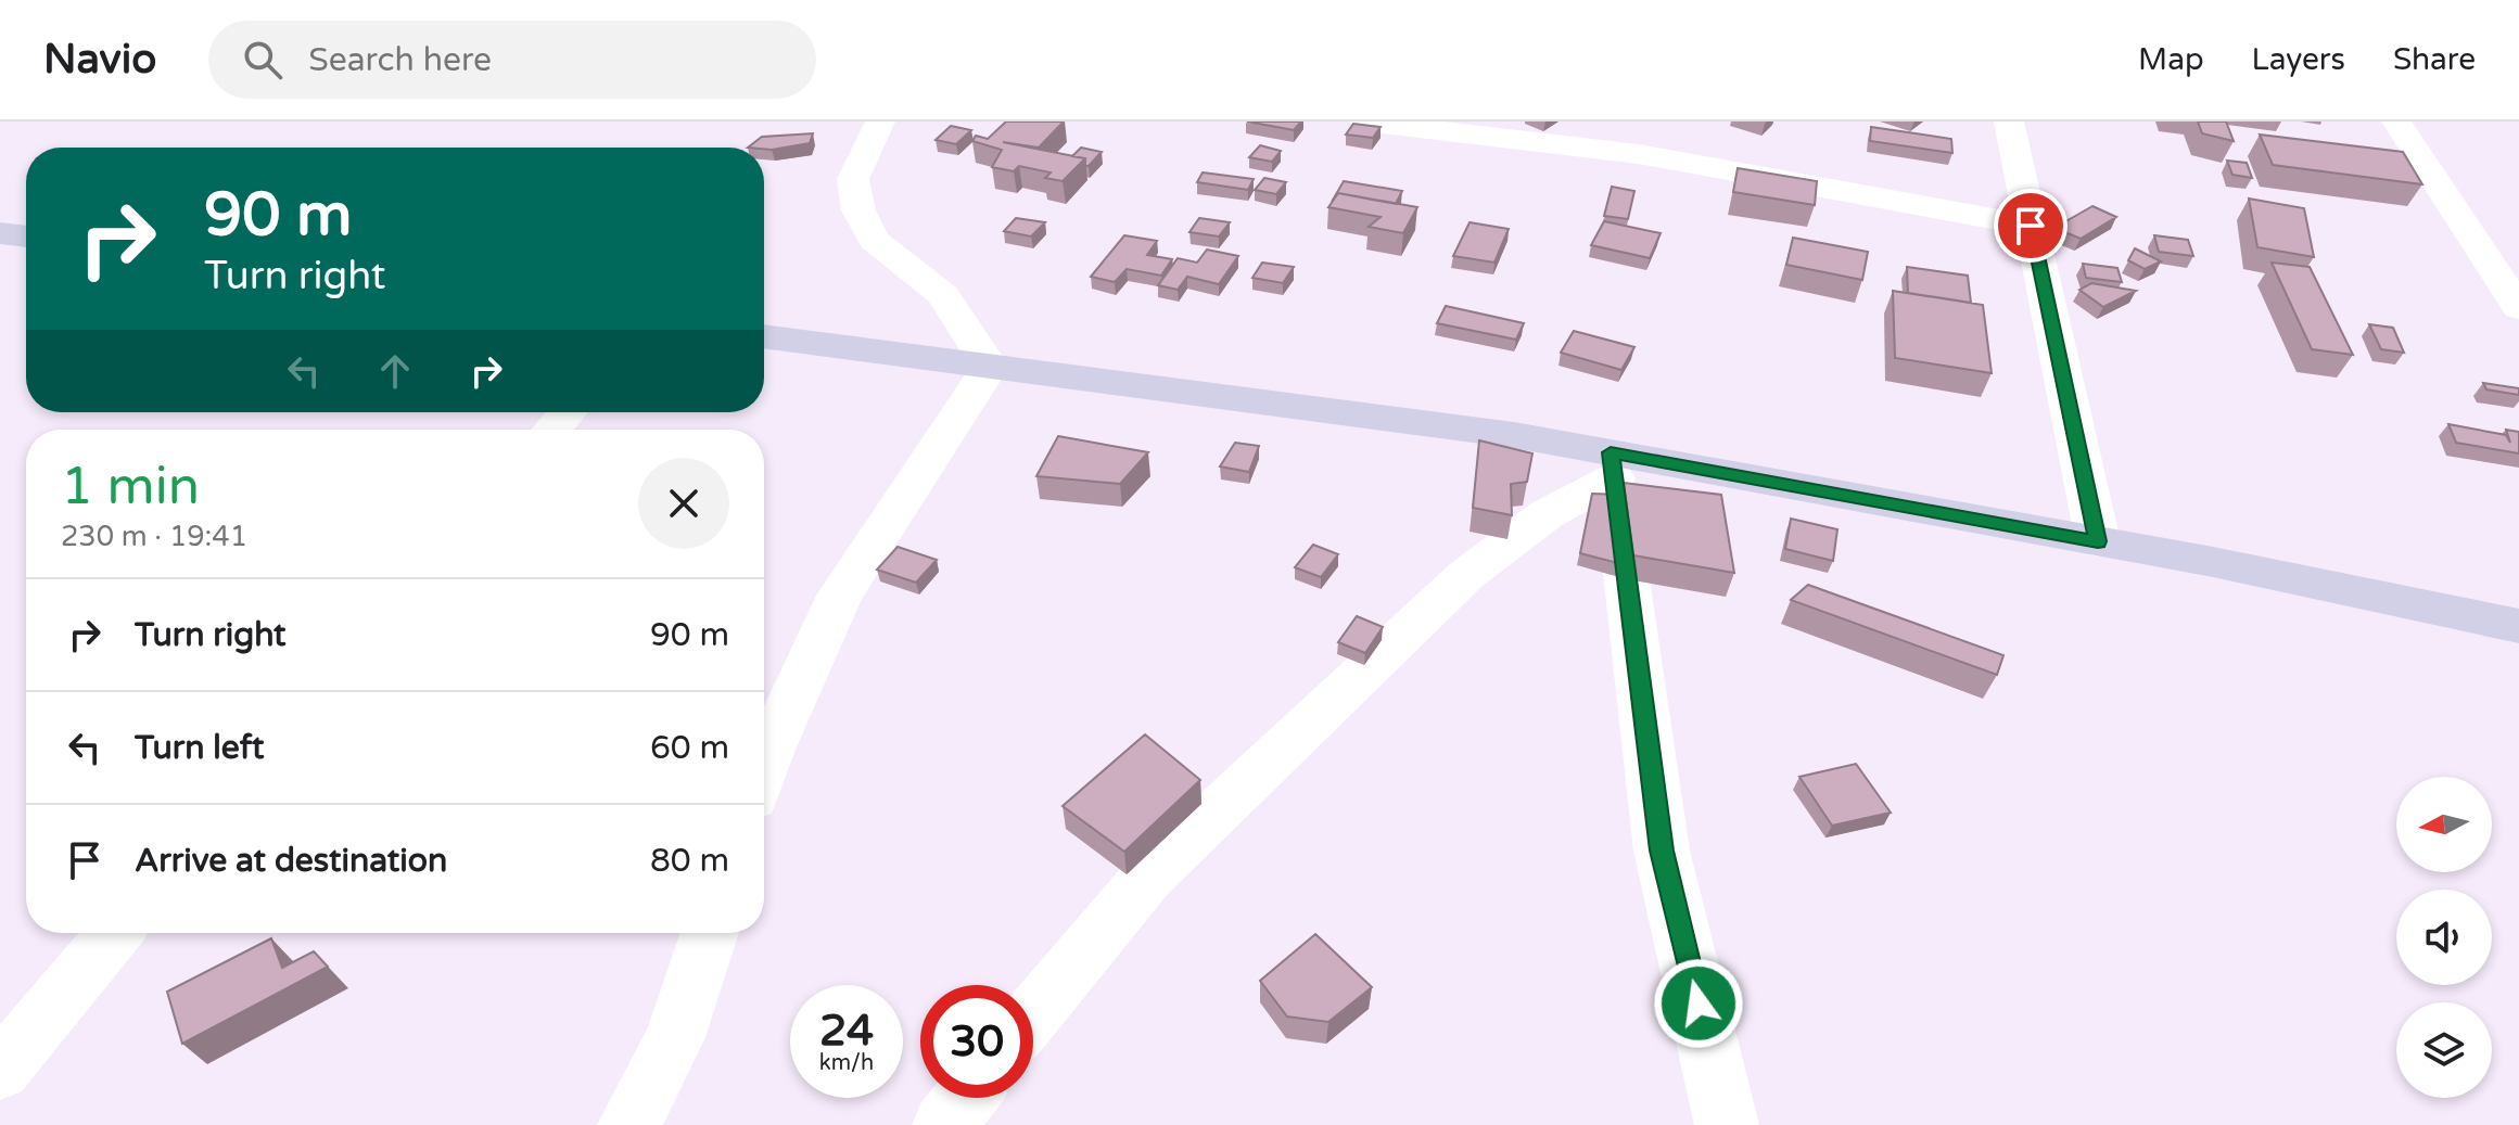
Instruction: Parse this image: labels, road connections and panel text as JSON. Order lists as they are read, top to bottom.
{
  "north": "left",
  "page": {
    "header": "Navio",
    "search": "Search here",
    "nav": ["Map", "Layers", "Share"],
    "turn": ["90 m", "Turn right"],
    "heading": ["1 min", "230 m · 19:41"],
    "list": [
      {
        "name": "Turn right",
        "value": "90 m"
      },
      {
        "name": "Turn left",
        "value": "60 m"
      },
      {
        "name": "Arrive at destination",
        "value": "80 m"
      }
    ],
    "speed": "24 km/h",
    "limit": "30"
  }
}
